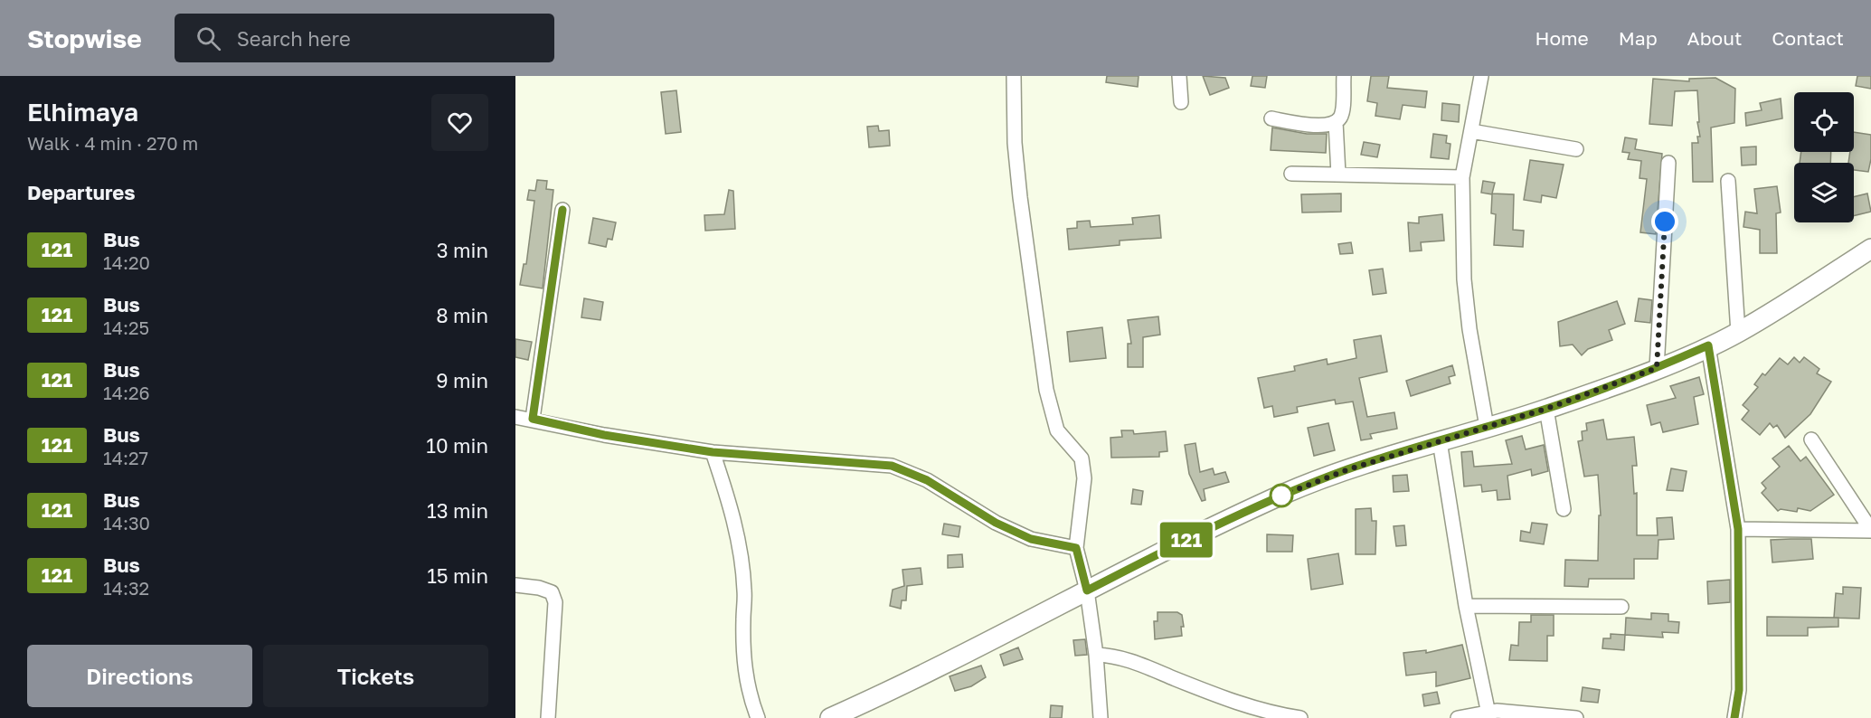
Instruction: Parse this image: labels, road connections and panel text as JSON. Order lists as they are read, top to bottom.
{
  "lines": ["bus line 121"],
  "page": {
    "header": "Stopwise",
    "search": "Search here",
    "nav": [
      "Home",
      "Map",
      "About",
      "Contact"
    ],
    "heading": [
      ["Elhimaya", "Walk · 4 min · 270 m"],
      "Departures"
    ],
    "on_map": "121",
    "list": [
      {
        "mark": "121",
        "name": "Bus",
        "note": "14:20",
        "value": "3 min"
      },
      {
        "mark": "121",
        "name": "Bus",
        "note": "14:25",
        "value": "8 min"
      },
      {
        "mark": "121",
        "name": "Bus",
        "note": "14:26",
        "value": "9 min"
      },
      {
        "mark": "121",
        "name": "Bus",
        "note": "14:27",
        "value": "10 min"
      },
      {
        "mark": "121",
        "name": "Bus",
        "note": "14:30",
        "value": "13 min"
      },
      {
        "mark": "121",
        "name": "Bus",
        "note": "14:32",
        "value": "15 min"
      }
    ],
    "buttons": ["Directions", "Tickets"]
  }
}
